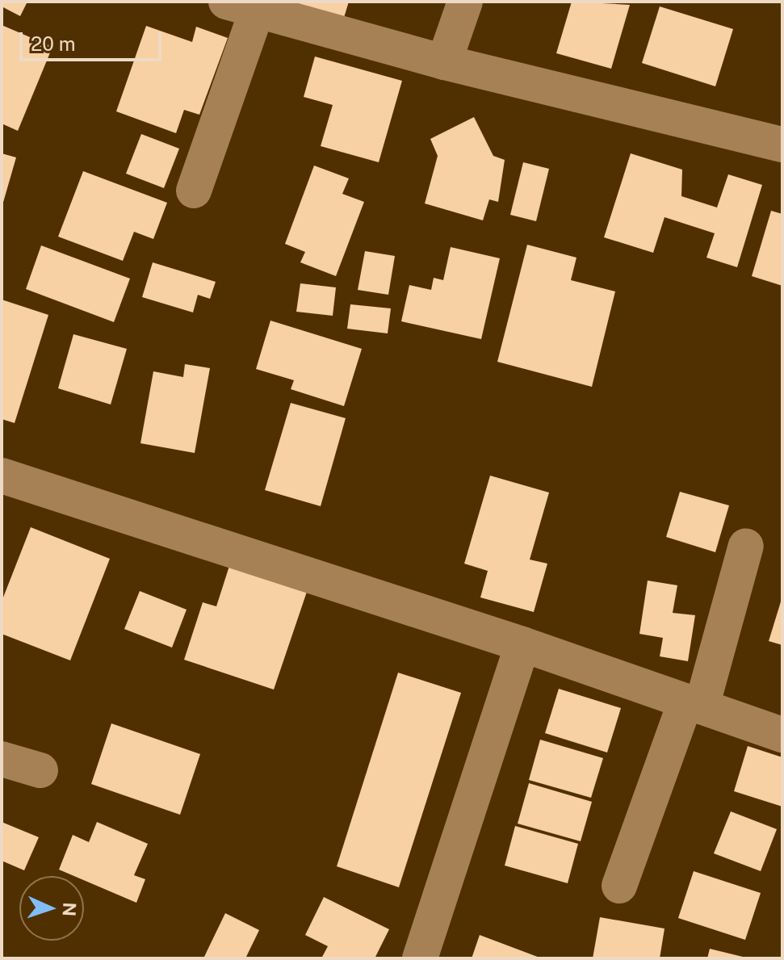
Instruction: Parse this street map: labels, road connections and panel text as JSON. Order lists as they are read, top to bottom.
{
  "scale_bar": "20 m",
  "north": "right"
}
